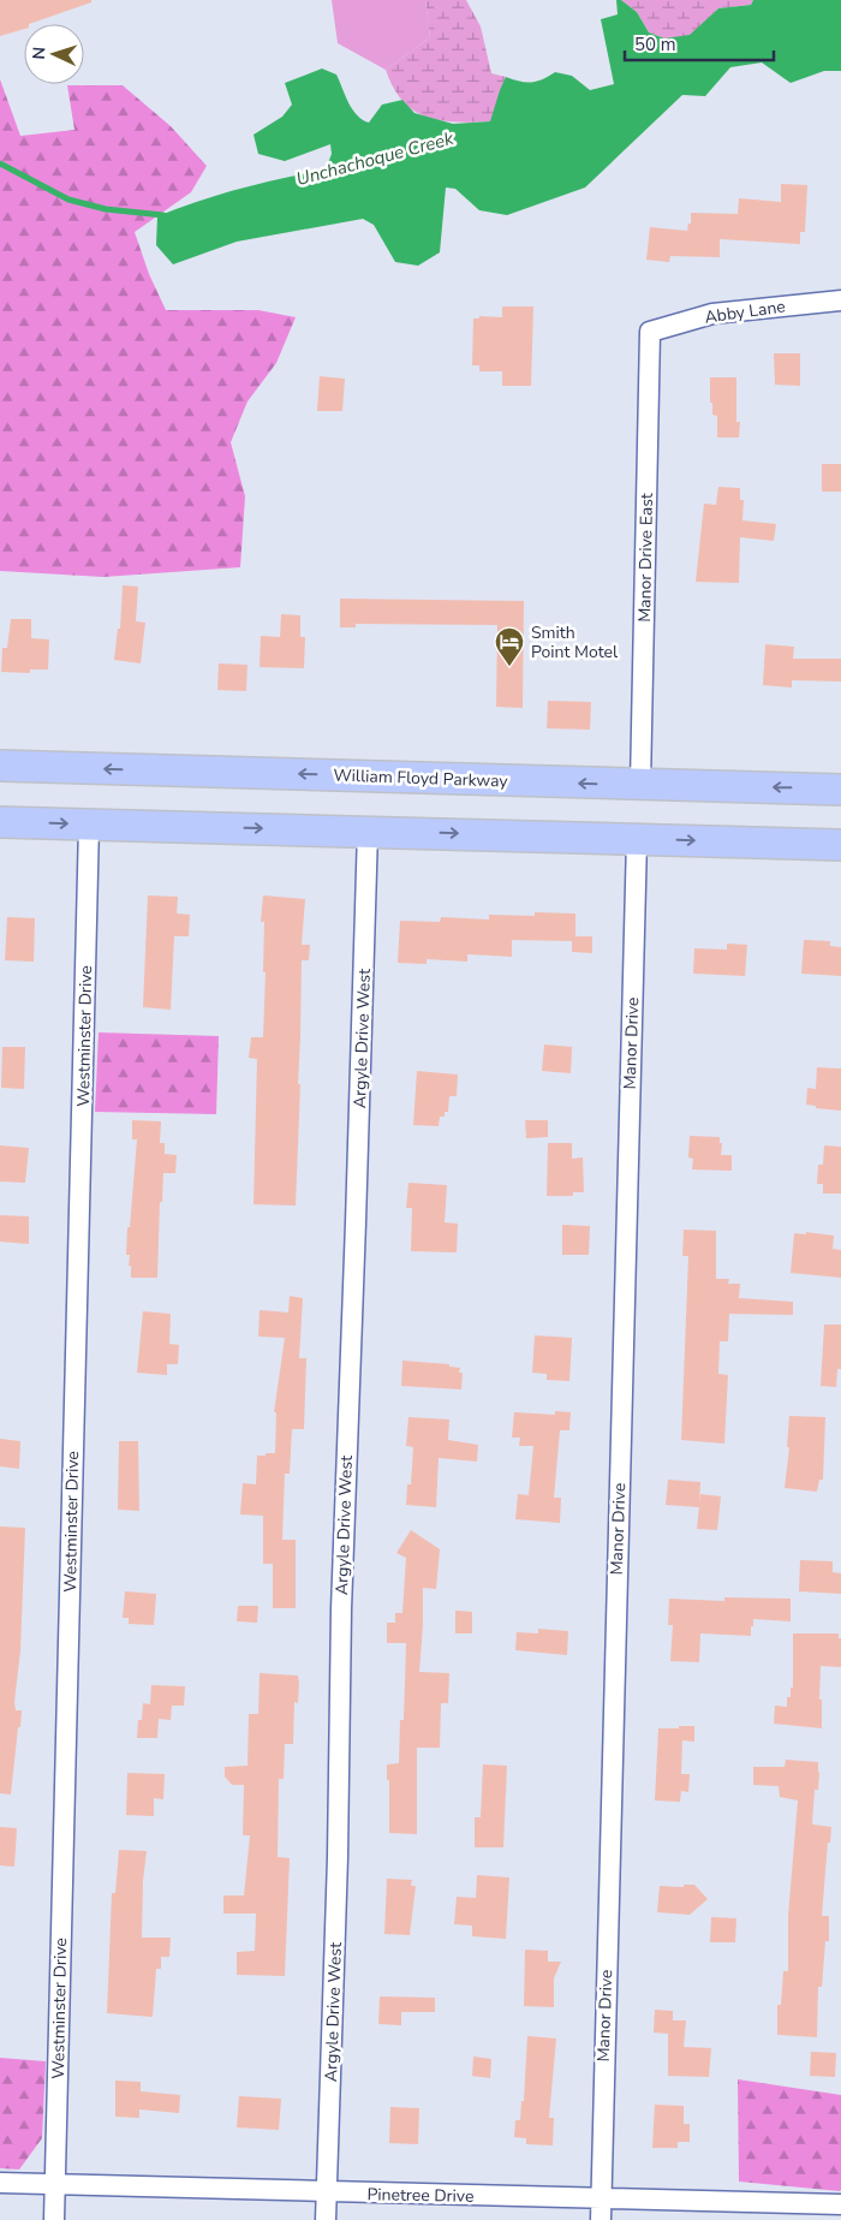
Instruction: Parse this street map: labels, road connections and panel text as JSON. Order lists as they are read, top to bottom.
{
  "streets": {
    "highway": ["William Floyd Parkway"],
    "street": [
      "Abby Lane",
      "Manor Drive East",
      "Westminster Drive",
      "Argyle Drive West",
      "Manor Drive",
      "Pinetree Drive"
    ]
  },
  "crossings": [
    ["Abby Lane", "Manor Drive East"],
    ["Manor Drive East", "William Floyd Parkway"],
    ["Westminster Drive", "Pinetree Drive"],
    ["Argyle Drive West", "Pinetree Drive"],
    ["Manor Drive", "Pinetree Drive"]
  ],
  "water": ["Unchachoque Creek"],
  "places": {
    "hotel": ["Smith Point Motel"]
  },
  "scale_bar": "50 m",
  "north": "left"
}
